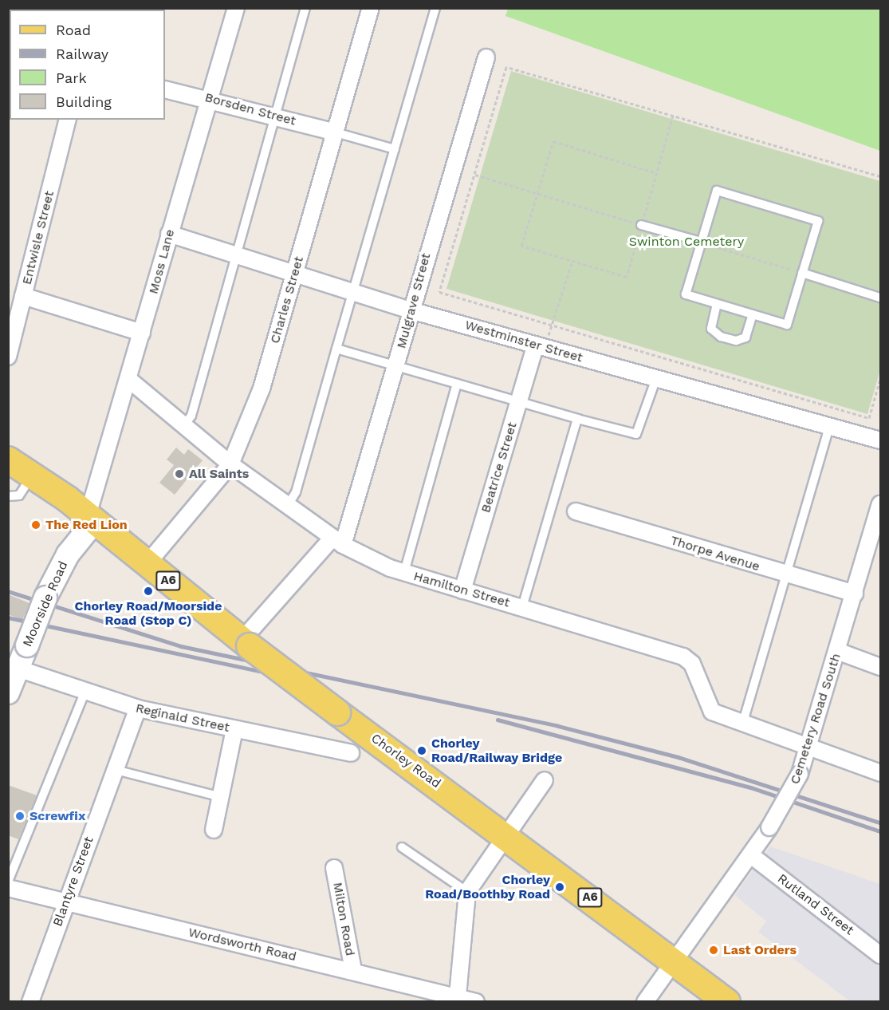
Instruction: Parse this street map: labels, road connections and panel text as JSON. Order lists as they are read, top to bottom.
{
  "streets": {
    "main road": ["A6", "Chorley Road"],
    "street": [
      "Borsden Street",
      "Entwisle Street",
      "Moss Lane",
      "Charles Street",
      "Mulgrave Street",
      "Westminster Street",
      "Beatrice Street",
      "Thorpe Avenue",
      "Hamilton Street",
      "Moorside Road",
      "Reginald Street",
      "Cemetery Road South",
      "Blantyre Street",
      "Rutland Street",
      "Milton Road",
      "Wordsworth Road"
    ]
  },
  "crossings": [
    ["Borsden Street", "Moss Lane"],
    ["Borsden Street", "Charles Street"],
    ["Moss Lane", "Westminster Street"],
    ["Moss Lane", "A6"],
    ["Moss Lane", "Hamilton Street"],
    ["Moss Lane", "Moorside Road"],
    ["Moss Lane", "Chorley Road"],
    ["Charles Street", "Westminster Street"],
    ["Charles Street", "Hamilton Street"],
    ["Charles Street", "Chorley Road"],
    ["Mulgrave Street", "Westminster Street"],
    ["Mulgrave Street", "Hamilton Street"],
    ["Mulgrave Street", "Chorley Road"],
    ["Westminster Street", "Beatrice Street"],
    ["Beatrice Street", "Hamilton Street"],
    ["Thorpe Avenue", "Cemetery Road South"],
    ["A6", "Moorside Road"],
    ["A6", "Chorley Road"],
    ["Hamilton Street", "Cemetery Road South"],
    ["Moorside Road", "Reginald Street"],
    ["Moorside Road", "Chorley Road"],
    ["Reginald Street", "Blantyre Street"],
    ["Cemetery Road South", "Chorley Road"],
    ["Cemetery Road South", "Rutland Street"],
    ["Blantyre Street", "Wordsworth Road"],
    ["Milton Road", "Wordsworth Road"]
  ],
  "parks": ["Swinton Cemetery"],
  "places": [
    "All Saints",
    "The Red Lion",
    "Chorley Road/Moorside Road (Stop C)",
    "Chorley Road/Railway Bridge",
    "Screwfix",
    "Chorley Road/Boothby Road",
    "Last Orders"
  ],
  "legend": [
    "Road",
    "Railway",
    "Park",
    "Building"
  ]
}
